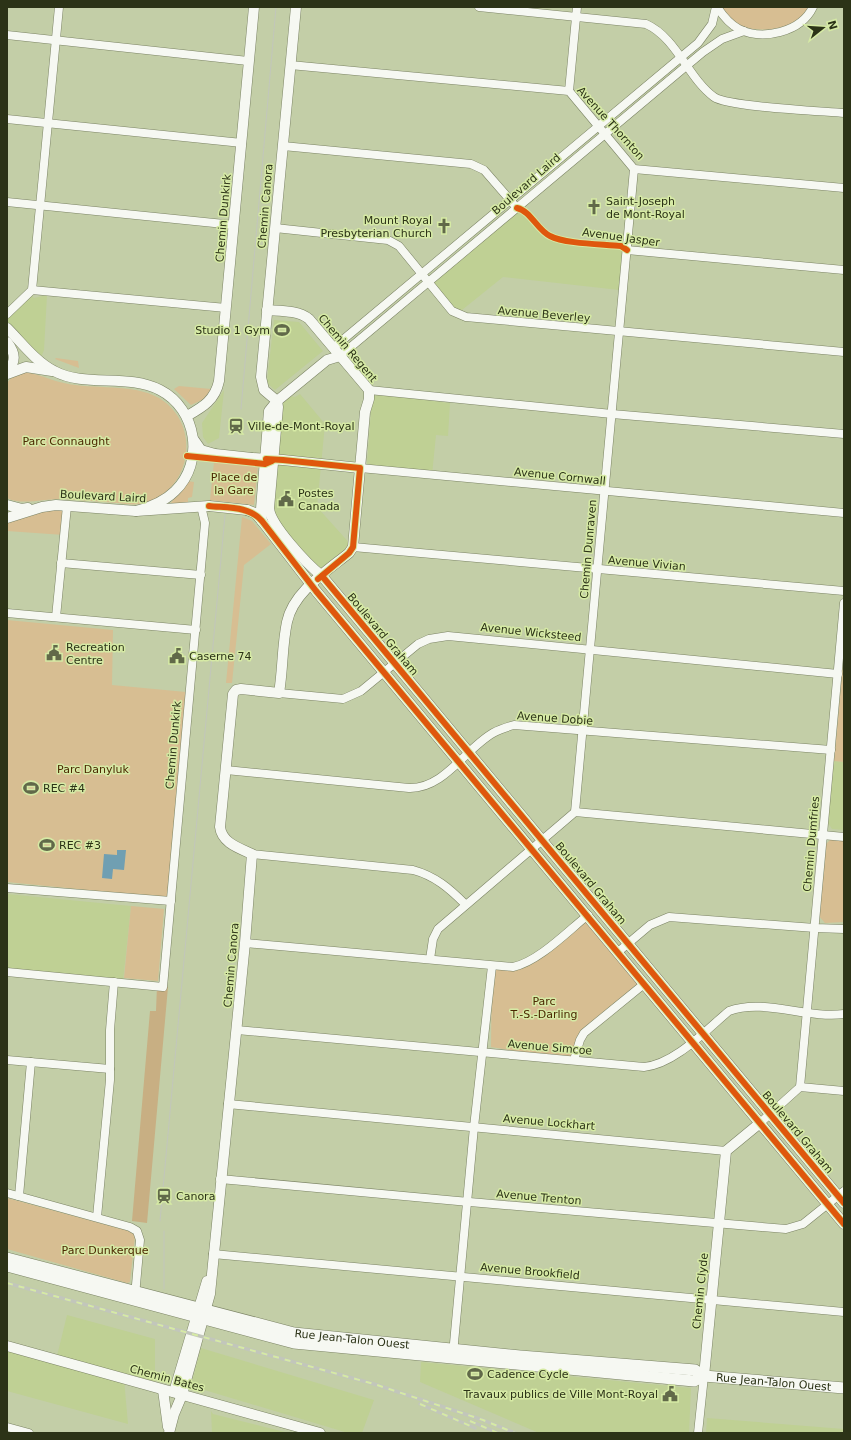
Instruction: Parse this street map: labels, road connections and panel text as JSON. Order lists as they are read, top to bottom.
{
  "streets": {
    "main road": ["Rue Jean-Talon Ouest"],
    "street": [
      "Avenue Thornton",
      "Boulevard Laird",
      "Chemin Canora",
      "Chemin Dunkirk",
      "Avenue Jasper",
      "Avenue Beverley",
      "Chemin Regent",
      "Avenue Cornwall",
      "Chemin Dunraven",
      "Avenue Vivian",
      "Avenue Wicksteed",
      "Boulevard Graham",
      "Avenue Dobie",
      "Chemin Dumfries",
      "Avenue Simcoe",
      "Avenue Lockhart",
      "Avenue Trenton",
      "Avenue Brookfield",
      "Chemin Clyde",
      "Chemin Bates"
    ]
  },
  "crossings": [
    ["Avenue Thornton", "Boulevard Laird"],
    ["Avenue Thornton", "Chemin Canora"],
    ["Avenue Thornton", "Chemin Dunraven"],
    ["Boulevard Laird", "Chemin Canora"],
    ["Boulevard Laird", "Chemin Dunkirk"],
    ["Boulevard Laird", "Avenue Beverley"],
    ["Boulevard Laird", "Chemin Regent"],
    ["Boulevard Laird", "Boulevard Graham"],
    ["Chemin Canora", "Avenue Beverley"],
    ["Chemin Canora", "Chemin Regent"],
    ["Chemin Canora", "Avenue Simcoe"],
    ["Chemin Canora", "Avenue Lockhart"],
    ["Chemin Canora", "Avenue Trenton"],
    ["Chemin Canora", "Avenue Brookfield"],
    ["Chemin Canora", "Rue Jean-Talon Ouest"],
    ["Chemin Canora", "Chemin Bates"],
    ["Avenue Jasper", "Chemin Dunraven"],
    ["Avenue Beverley", "Chemin Dunraven"],
    ["Chemin Regent", "Avenue Cornwall"],
    ["Chemin Regent", "Avenue Vivian"],
    ["Avenue Cornwall", "Chemin Dunraven"],
    ["Chemin Dunraven", "Avenue Vivian"],
    ["Chemin Dunraven", "Avenue Wicksteed"],
    ["Chemin Dunraven", "Avenue Dobie"],
    ["Avenue Wicksteed", "Boulevard Graham"],
    ["Avenue Wicksteed", "Avenue Dobie"],
    ["Avenue Wicksteed", "Chemin Dumfries"],
    ["Boulevard Graham", "Avenue Dobie"],
    ["Boulevard Graham", "Avenue Simcoe"],
    ["Boulevard Graham", "Avenue Trenton"],
    ["Avenue Dobie", "Chemin Dumfries"],
    ["Chemin Dumfries", "Avenue Simcoe"],
    ["Avenue Lockhart", "Chemin Clyde"],
    ["Avenue Trenton", "Chemin Clyde"],
    ["Avenue Brookfield", "Chemin Clyde"],
    ["Chemin Clyde", "Rue Jean-Talon Ouest"]
  ],
  "parks": [
    "Parc Connaught",
    "Place de la Gare",
    "Parc Danyluk",
    "Parc T.-S.-Darling",
    "Parc Dunkerque"
  ],
  "places": {
    "church": ["Saint-Joseph de Mont-Royal", "Mount Royal Presbyterian Church"],
    "sports": [
      "Studio 1 Gym",
      "REC #4",
      "REC #3",
      "Cadence Cycle"
    ],
    "station": ["Ville-de-Mont-Royal", "Canora"],
    "public building": [
      "Postes Canada",
      "Recreation Centre",
      "Caserne 74",
      "Travaux publics de Ville Mont-Royal"
    ]
  },
  "north": "right"
}
